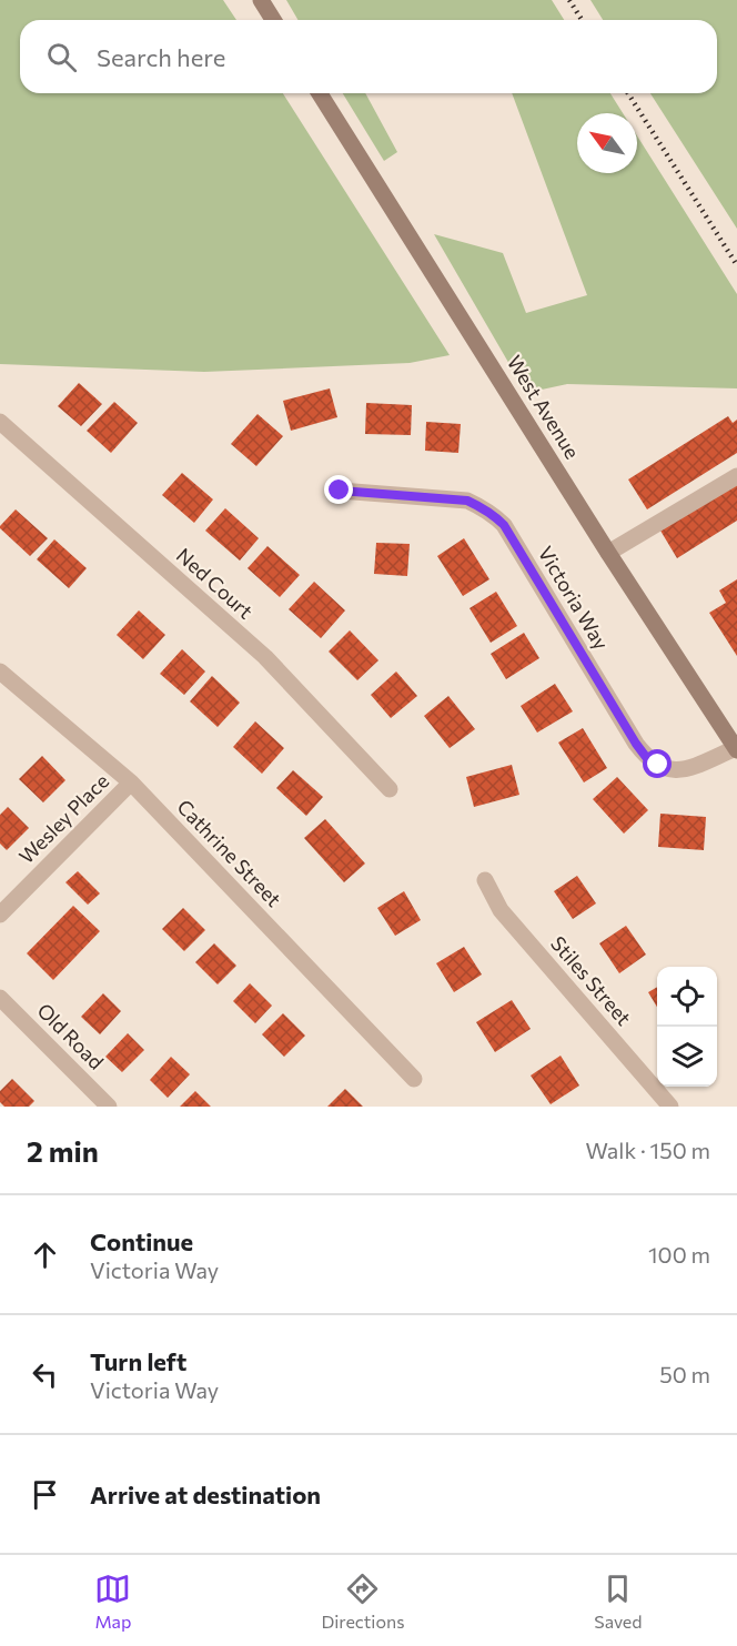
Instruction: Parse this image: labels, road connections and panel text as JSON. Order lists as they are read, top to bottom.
{
  "streets": {
    "street": [
      "West Avenue",
      "Ned Court",
      "Victoria Way",
      "Wesley Place",
      "Cathrine Street",
      "Stiles Street",
      "Old Road"
    ]
  },
  "crossings": [
    ["West Avenue", "Victoria Way"],
    ["Wesley Place", "Cathrine Street"]
  ],
  "north": "top left",
  "page": {
    "search": "Search here",
    "heading": ["2 min", "Walk · 150 m"],
    "list": [
      ["Continue", "Victoria Way", "100 m"],
      ["Turn left", "Victoria Way", "50 m"],
      "Arrive at destination"
    ],
    "nav": ["Map", "Directions", "Saved"]
  }
}
